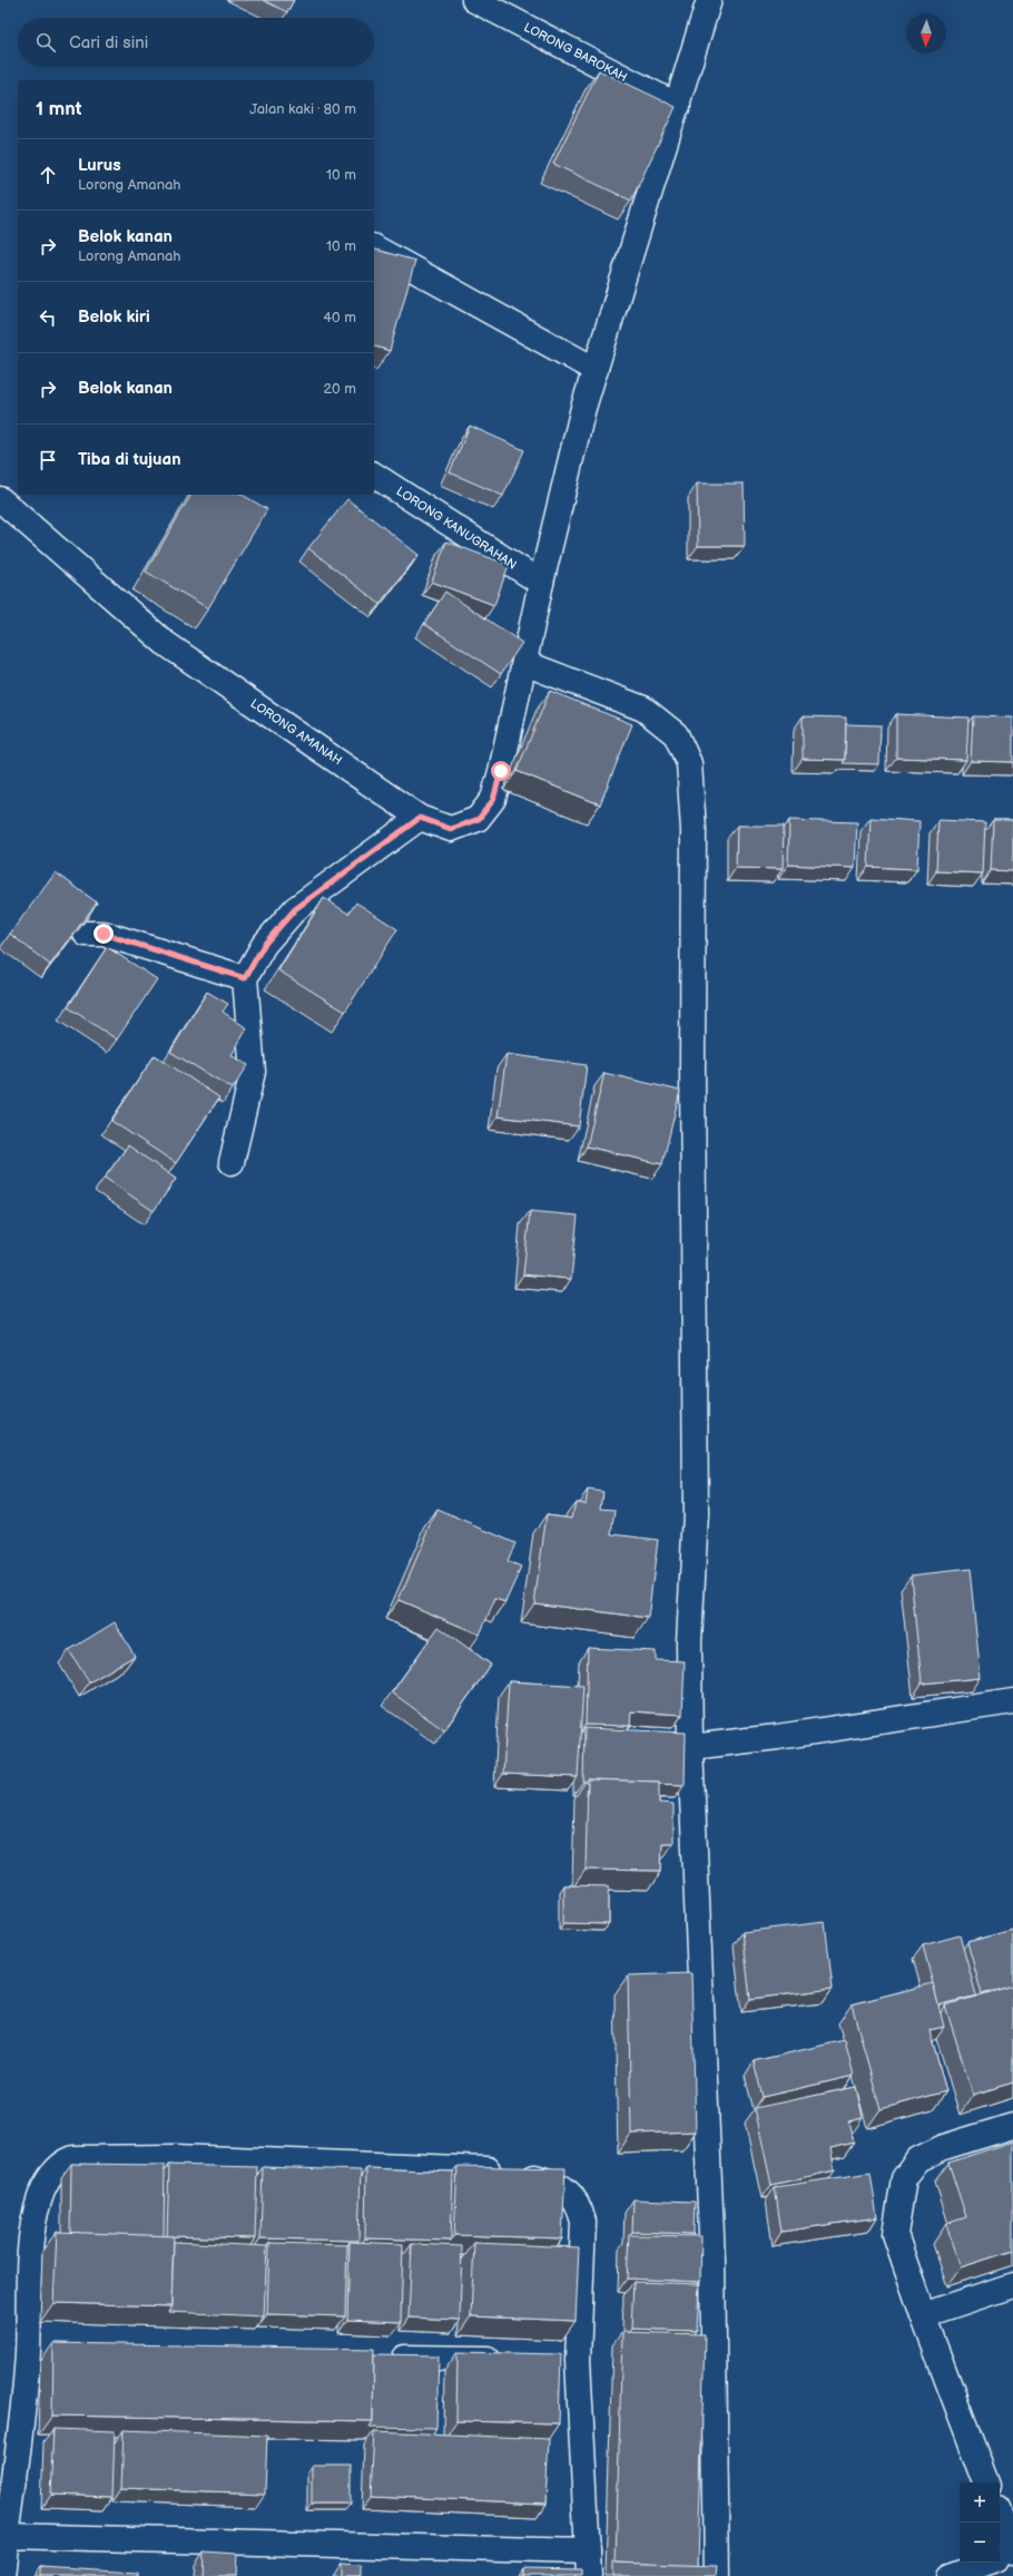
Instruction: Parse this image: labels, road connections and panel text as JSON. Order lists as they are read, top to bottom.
{
  "streets": {
    "street": ["LORONG BAROKAH", "LORONG KANUGRAHAN", "LORONG AMANAH"]
  },
  "crossings": [
    ["LORONG BAROKAH", "LORONG AMANAH"],
    ["LORONG KANUGRAHAN", "LORONG AMANAH"]
  ],
  "north": "bottom",
  "page": {
    "search": "Cari di sini",
    "heading": ["1 mnt", "Jalan kaki · 80 m"],
    "list": [
      ["Lurus", "Lorong Amanah", "10 m"],
      ["Belok kanan", "Lorong Amanah", "10 m"],
      ["Belok kiri", "40 m"],
      ["Belok kanan", "20 m"],
      "Tiba di tujuan"
    ],
    "map_buttons": ["+", "−"]
  }
}
